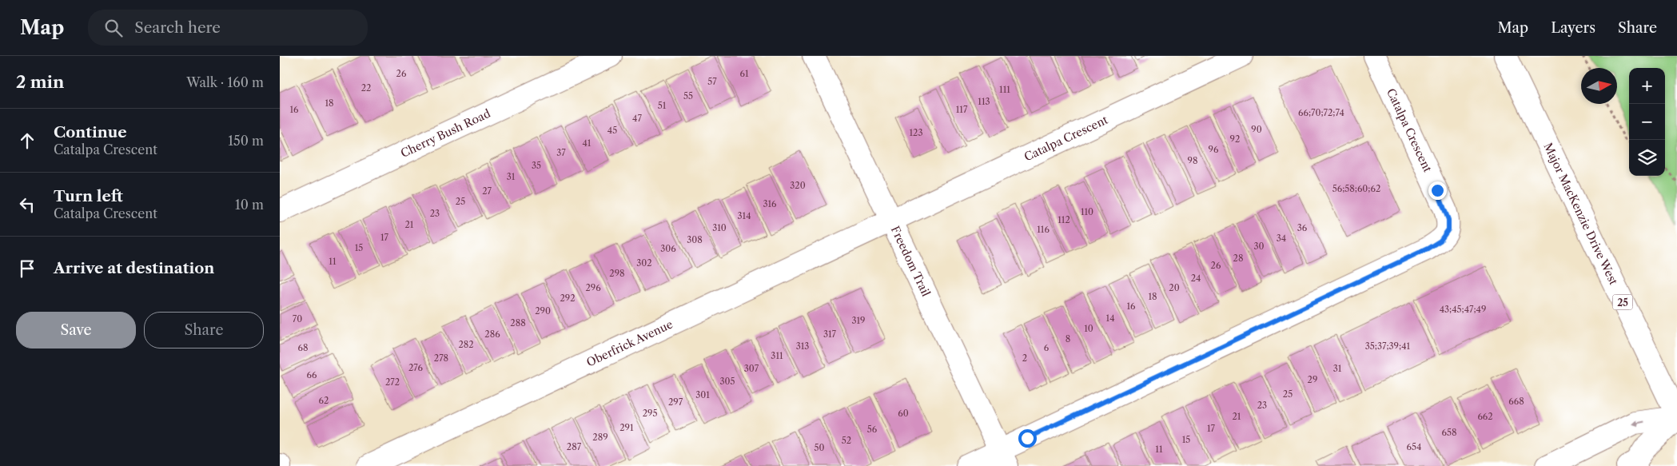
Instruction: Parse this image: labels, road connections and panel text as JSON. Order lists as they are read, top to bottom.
{
  "streets": {
    "street": [
      "Catalpa Crescent",
      "Cherry Bush Road",
      "Major MacKenzie Drive West",
      "Freedom Trail",
      "25",
      "Oberfrick Avenue"
    ]
  },
  "crossings": [
    ["Catalpa Crescent", "Freedom Trail"],
    ["Catalpa Crescent", "Oberfrick Avenue"],
    ["Freedom Trail", "Oberfrick Avenue"]
  ],
  "house_numbers": [
    "26",
    "61",
    "57",
    "22",
    "111",
    "55",
    "113",
    "18",
    "51",
    "16",
    "117",
    "66;70;72;74",
    "47",
    "90",
    "45",
    "123",
    "92",
    "41",
    "96",
    "37",
    "98",
    "35",
    "31",
    "320",
    "56;58;60;62",
    "27",
    "25",
    "316",
    "110",
    "23",
    "314",
    "112",
    "21",
    "310",
    "36",
    "116",
    "17",
    "34",
    "308",
    "30",
    "15",
    "306",
    "28",
    "11",
    "302",
    "26",
    "298",
    "24",
    "296",
    "20",
    "18",
    "292",
    "16",
    "43;45;47;49",
    "290",
    "14",
    "70",
    "319",
    "288",
    "10",
    "286",
    "317",
    "8",
    "282",
    "313",
    "35;37;39;41",
    "68",
    "6",
    "311",
    "278",
    "2",
    "276",
    "307",
    "31",
    "66",
    "29",
    "305",
    "272",
    "25",
    "301",
    "62",
    "668",
    "297",
    "23",
    "295",
    "60",
    "21",
    "662",
    "291",
    "17",
    "56",
    "658",
    "289",
    "15",
    "52",
    "287",
    "654",
    "50",
    "11"
  ],
  "north": "right",
  "page": {
    "header": "Map",
    "search": "Search here",
    "nav": ["Map", "Layers", "Share"],
    "heading": ["2 min", "Walk · 160 m"],
    "map_buttons": ["+", "−"],
    "list": [
      ["Continue", "Catalpa Crescent", "150 m"],
      ["Turn left", "Catalpa Crescent", "10 m"],
      "Arrive at destination"
    ],
    "buttons": ["Save", "Share"]
  }
}
